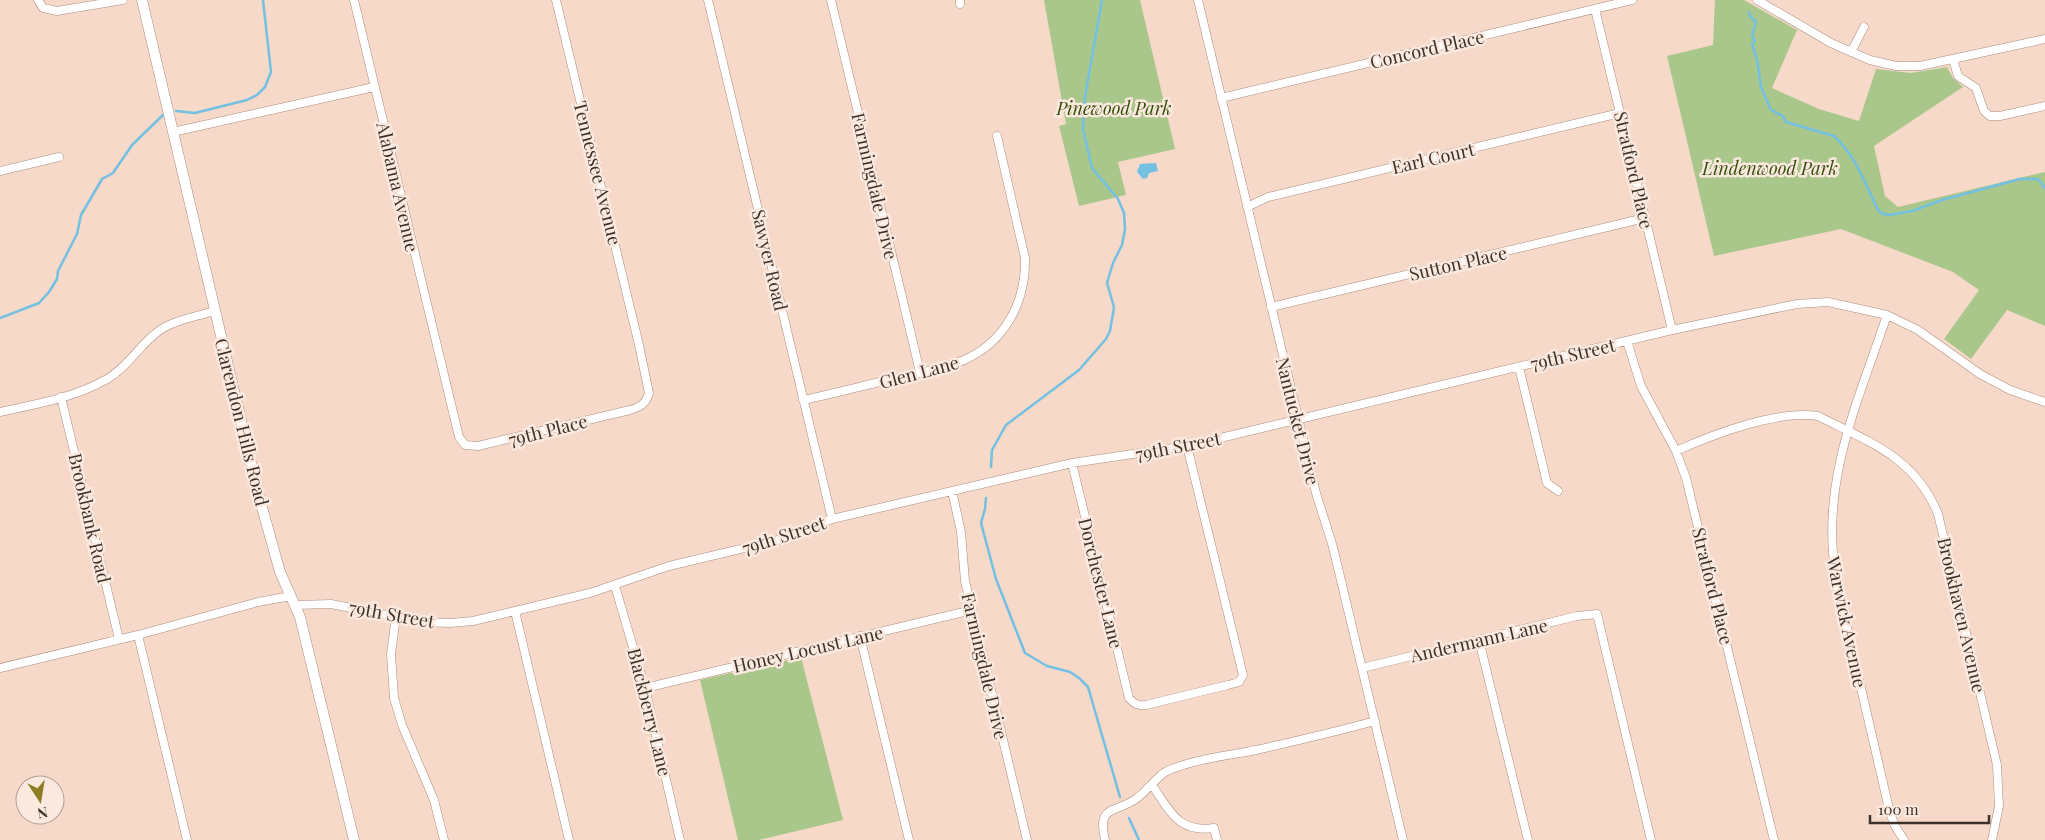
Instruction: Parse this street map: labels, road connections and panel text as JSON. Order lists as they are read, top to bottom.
{
  "streets": {
    "street": [
      "Concord Place",
      "Earl Court",
      "Stratford Place",
      "Tennessee Avenue",
      "Farmingdale Drive",
      "Alabama Avenue",
      "Sawyer Road",
      "Sutton Place",
      "79th Street",
      "Glen Lane",
      "Nantucket Drive",
      "Clarendon Hills Road",
      "79th Place",
      "Brookbank Road",
      "Dorchester Lane",
      "Brookhaven Avenue",
      "Warwick Avenue",
      "Andermann Lane",
      "Honey Locust Lane",
      "Blackberry Lane"
    ]
  },
  "crossings": [
    ["Concord Place", "Stratford Place"],
    ["Concord Place", "Nantucket Drive"],
    ["Earl Court", "Stratford Place"],
    ["Earl Court", "Nantucket Drive"],
    ["Stratford Place", "Sutton Place"],
    ["Stratford Place", "79th Street"],
    ["Stratford Place", "Brookhaven Avenue"],
    ["Tennessee Avenue", "79th Place"],
    ["Farmingdale Drive", "79th Street"],
    ["Farmingdale Drive", "Glen Lane"],
    ["Farmingdale Drive", "Honey Locust Lane"],
    ["Alabama Avenue", "79th Place"],
    ["Sawyer Road", "79th Street"],
    ["Sawyer Road", "Glen Lane"],
    ["Sutton Place", "Nantucket Drive"],
    ["79th Street", "Nantucket Drive"],
    ["79th Street", "Clarendon Hills Road"],
    ["79th Street", "Brookbank Road"],
    ["79th Street", "Dorchester Lane"],
    ["79th Street", "Warwick Avenue"],
    ["79th Street", "Blackberry Lane"],
    ["Nantucket Drive", "Andermann Lane"],
    ["Brookhaven Avenue", "Warwick Avenue"],
    ["Honey Locust Lane", "Blackberry Lane"]
  ],
  "parks": ["Pinewood Park", "Lindenwood Park"],
  "scale_bar": "100 m",
  "north": "bottom"
}
